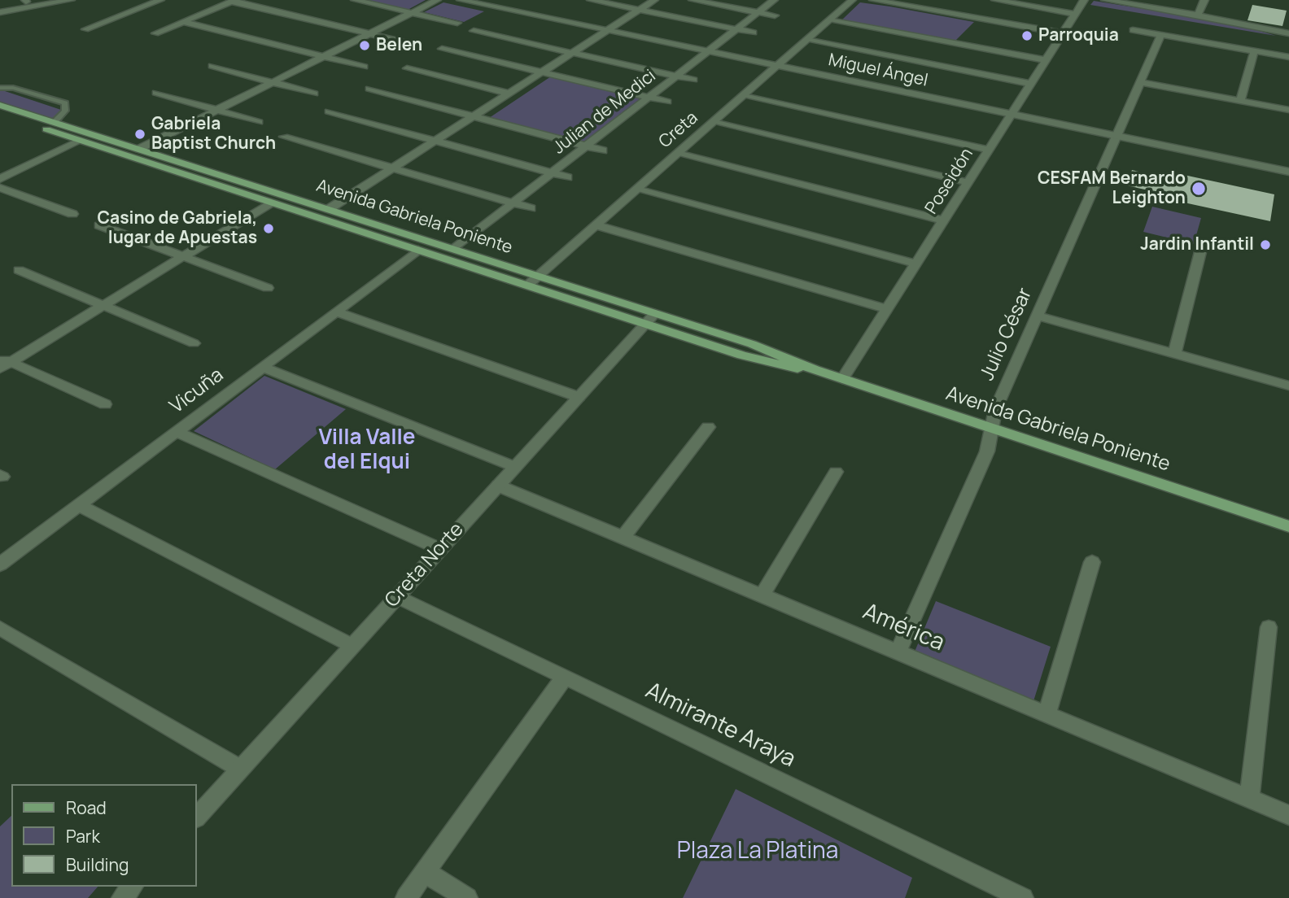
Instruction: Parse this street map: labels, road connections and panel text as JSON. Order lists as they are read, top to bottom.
{
  "streets": {
    "main road": ["Avenida Gabriela Poniente"],
    "street": [
      "Miguel Ángel",
      "Julian de Medici",
      "Creta",
      "Poseidón",
      "Julio César",
      "Vicuña",
      "Creta Norte",
      "América",
      "Almirante Araya"
    ]
  },
  "crossings": [
    ["Miguel Ángel", "Julian de Medici"],
    ["Miguel Ángel", "Creta"],
    ["Miguel Ángel", "Poseidón"],
    ["Miguel Ángel", "Julio César"],
    ["Julian de Medici", "Avenida Gabriela Poniente"],
    ["Creta", "Avenida Gabriela Poniente"],
    ["Poseidón", "Avenida Gabriela Poniente"],
    ["Avenida Gabriela Poniente", "Julio César"],
    ["Avenida Gabriela Poniente", "Vicuña"],
    ["Avenida Gabriela Poniente", "Creta Norte"],
    ["Julio César", "América"],
    ["Creta Norte", "América"],
    ["Creta Norte", "Almirante Araya"]
  ],
  "districts": ["Villa Valle del Elqui"],
  "parks": ["Plaza La Platina"],
  "places": [
    "Parroquia",
    "Belen",
    "Gabriela Baptist Church",
    "CESFAM Bernardo Leighton",
    "Casino de Gabriela, lugar de Apuestas",
    "Jardin Infantil"
  ],
  "legend": ["Road", "Park", "Building"]
}
